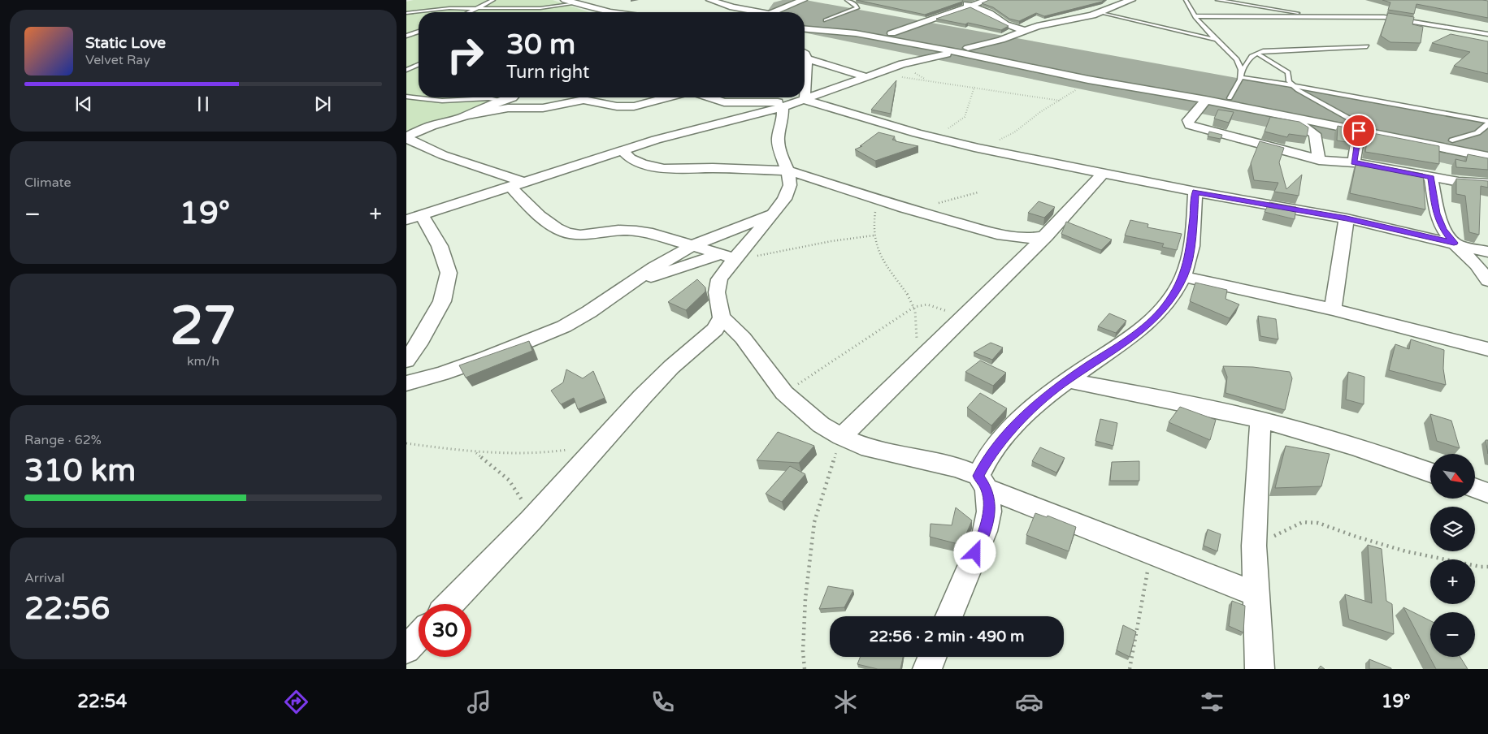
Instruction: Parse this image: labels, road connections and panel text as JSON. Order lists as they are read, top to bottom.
{
  "north": "bottom right",
  "page": {
    "turn": ["30 m", "Turn right"],
    "song": ["Static Love", "Velvet Ray"],
    "tile": [
      "Climate",
      ["27", "km/h"],
      ["Range · 62%", "310 km"],
      ["Arrival", "22:56"]
    ],
    "heat": ["−", "19°", "+"],
    "map_buttons": ["+", "−"],
    "limit": "30",
    "trip": "22:56 · 2 min · 490 m",
    "tabs": ["22:54", "19°"]
  }
}
